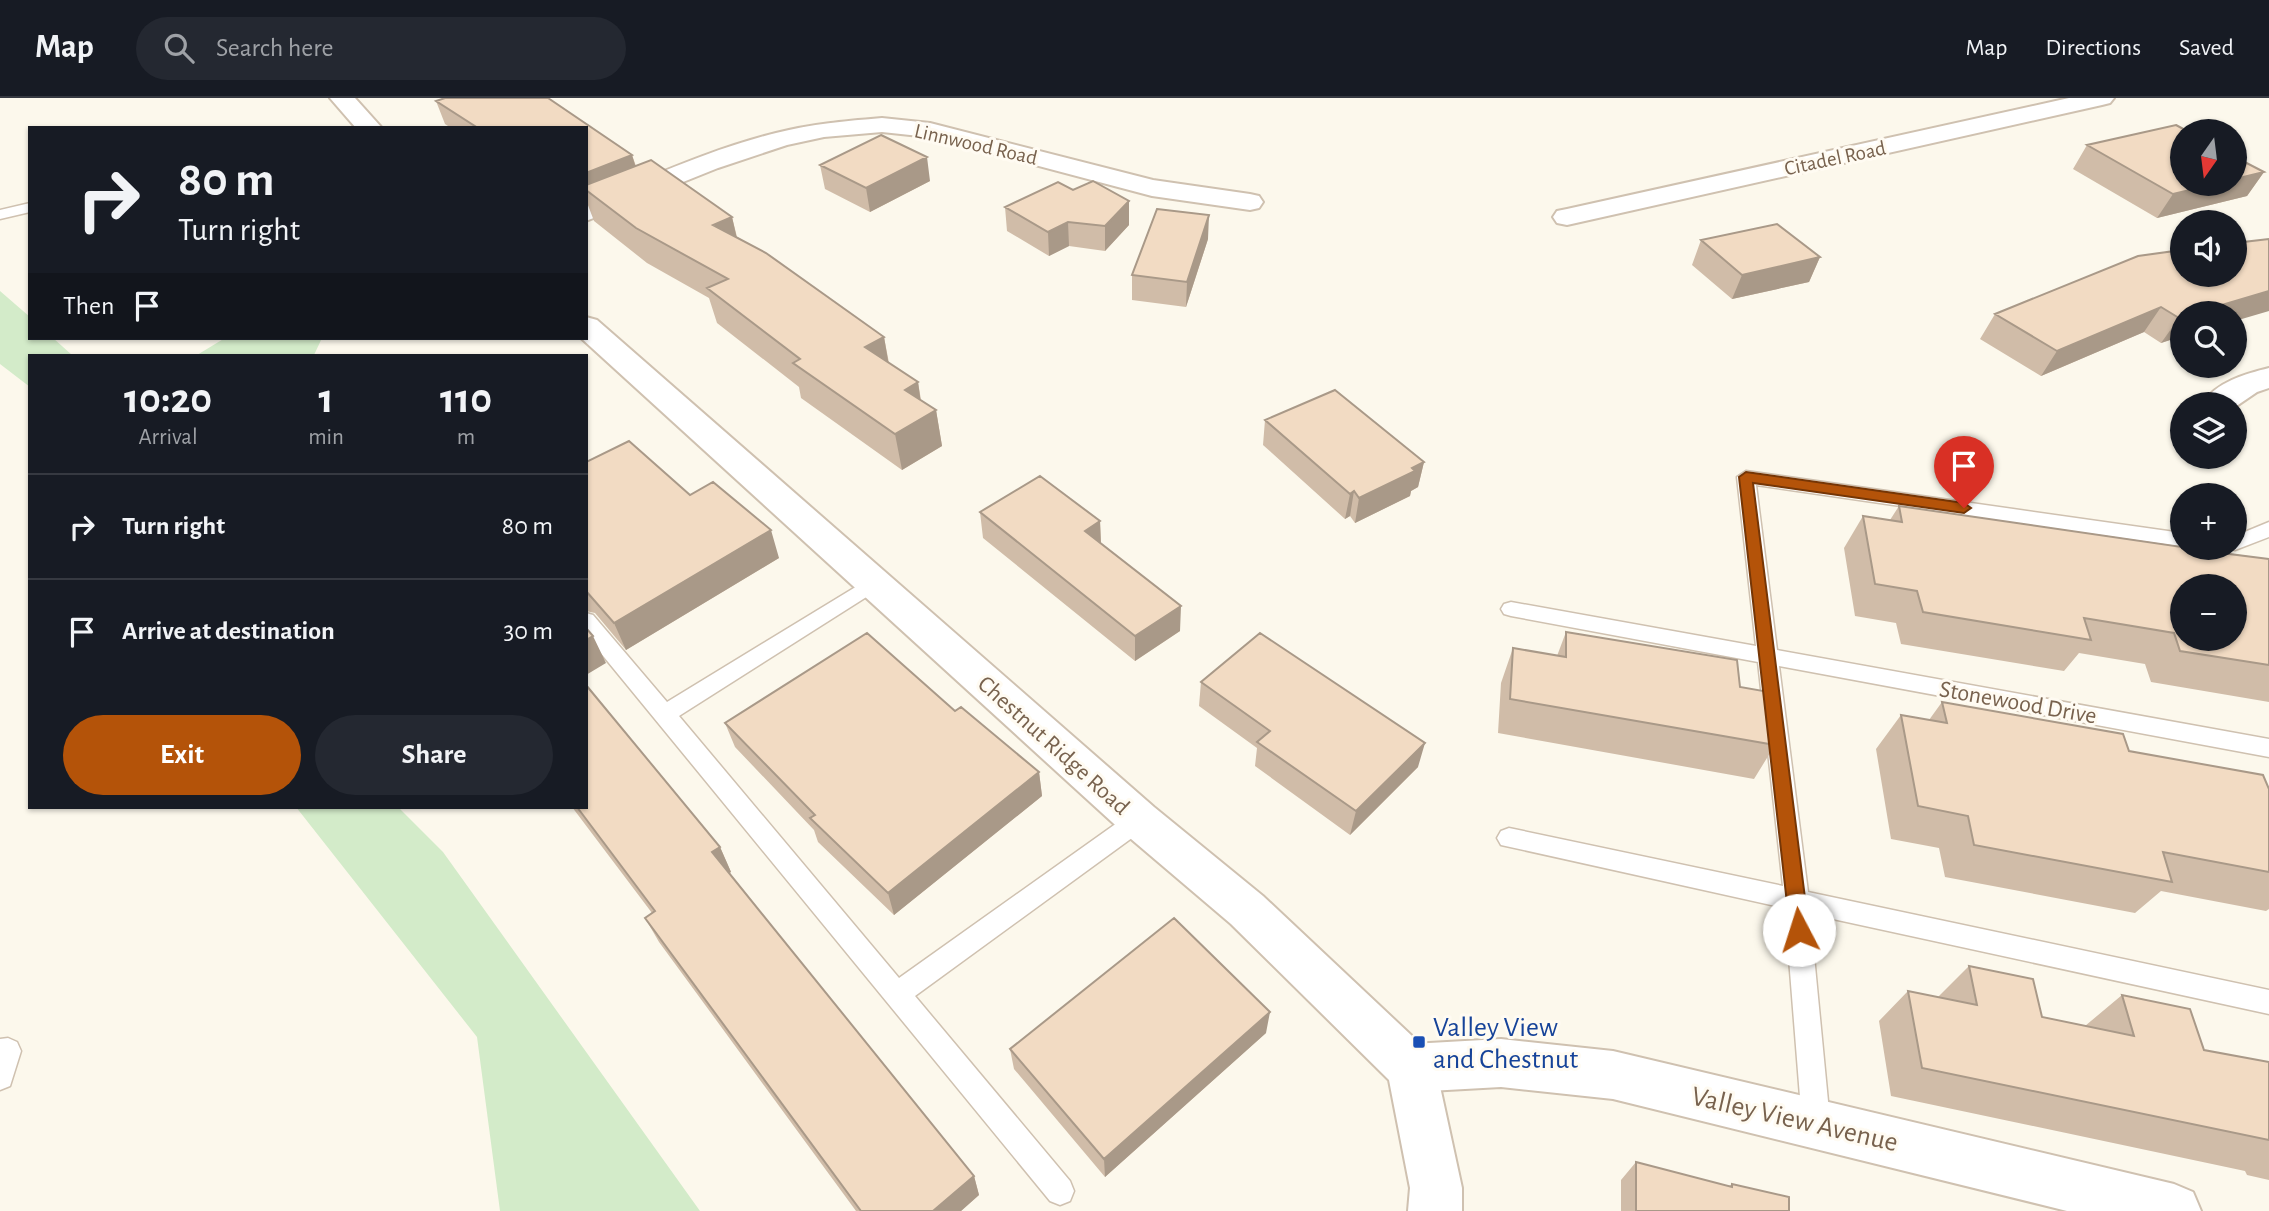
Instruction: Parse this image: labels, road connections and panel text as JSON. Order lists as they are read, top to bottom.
{
  "streets": {
    "street": [
      "Linnwood Road",
      "Citadel Road",
      "Chestnut Ridge Road",
      "Valley View Avenue"
    ],
    "lane": ["Stonewood Drive"]
  },
  "crossings": [
    ["Chestnut Ridge Road", "Valley View Avenue"]
  ],
  "places": {
    "transit": ["Valley View and Chestnut"]
  },
  "north": "bottom",
  "page": {
    "header": "Map",
    "search": "Search here",
    "nav": ["Map", "Directions", "Saved"],
    "map_buttons": ["+", "−"],
    "turn": ["80 m", "Turn right"],
    "then": "Then",
    "eta": [
      "10:20",
      "Arrival",
      "1",
      "min",
      "110",
      "m"
    ],
    "list": [
      {
        "name": "Turn right",
        "value": "80 m"
      },
      {
        "name": "Arrive at destination",
        "value": "30 m"
      }
    ],
    "buttons": ["Exit", "Share"]
  }
}
